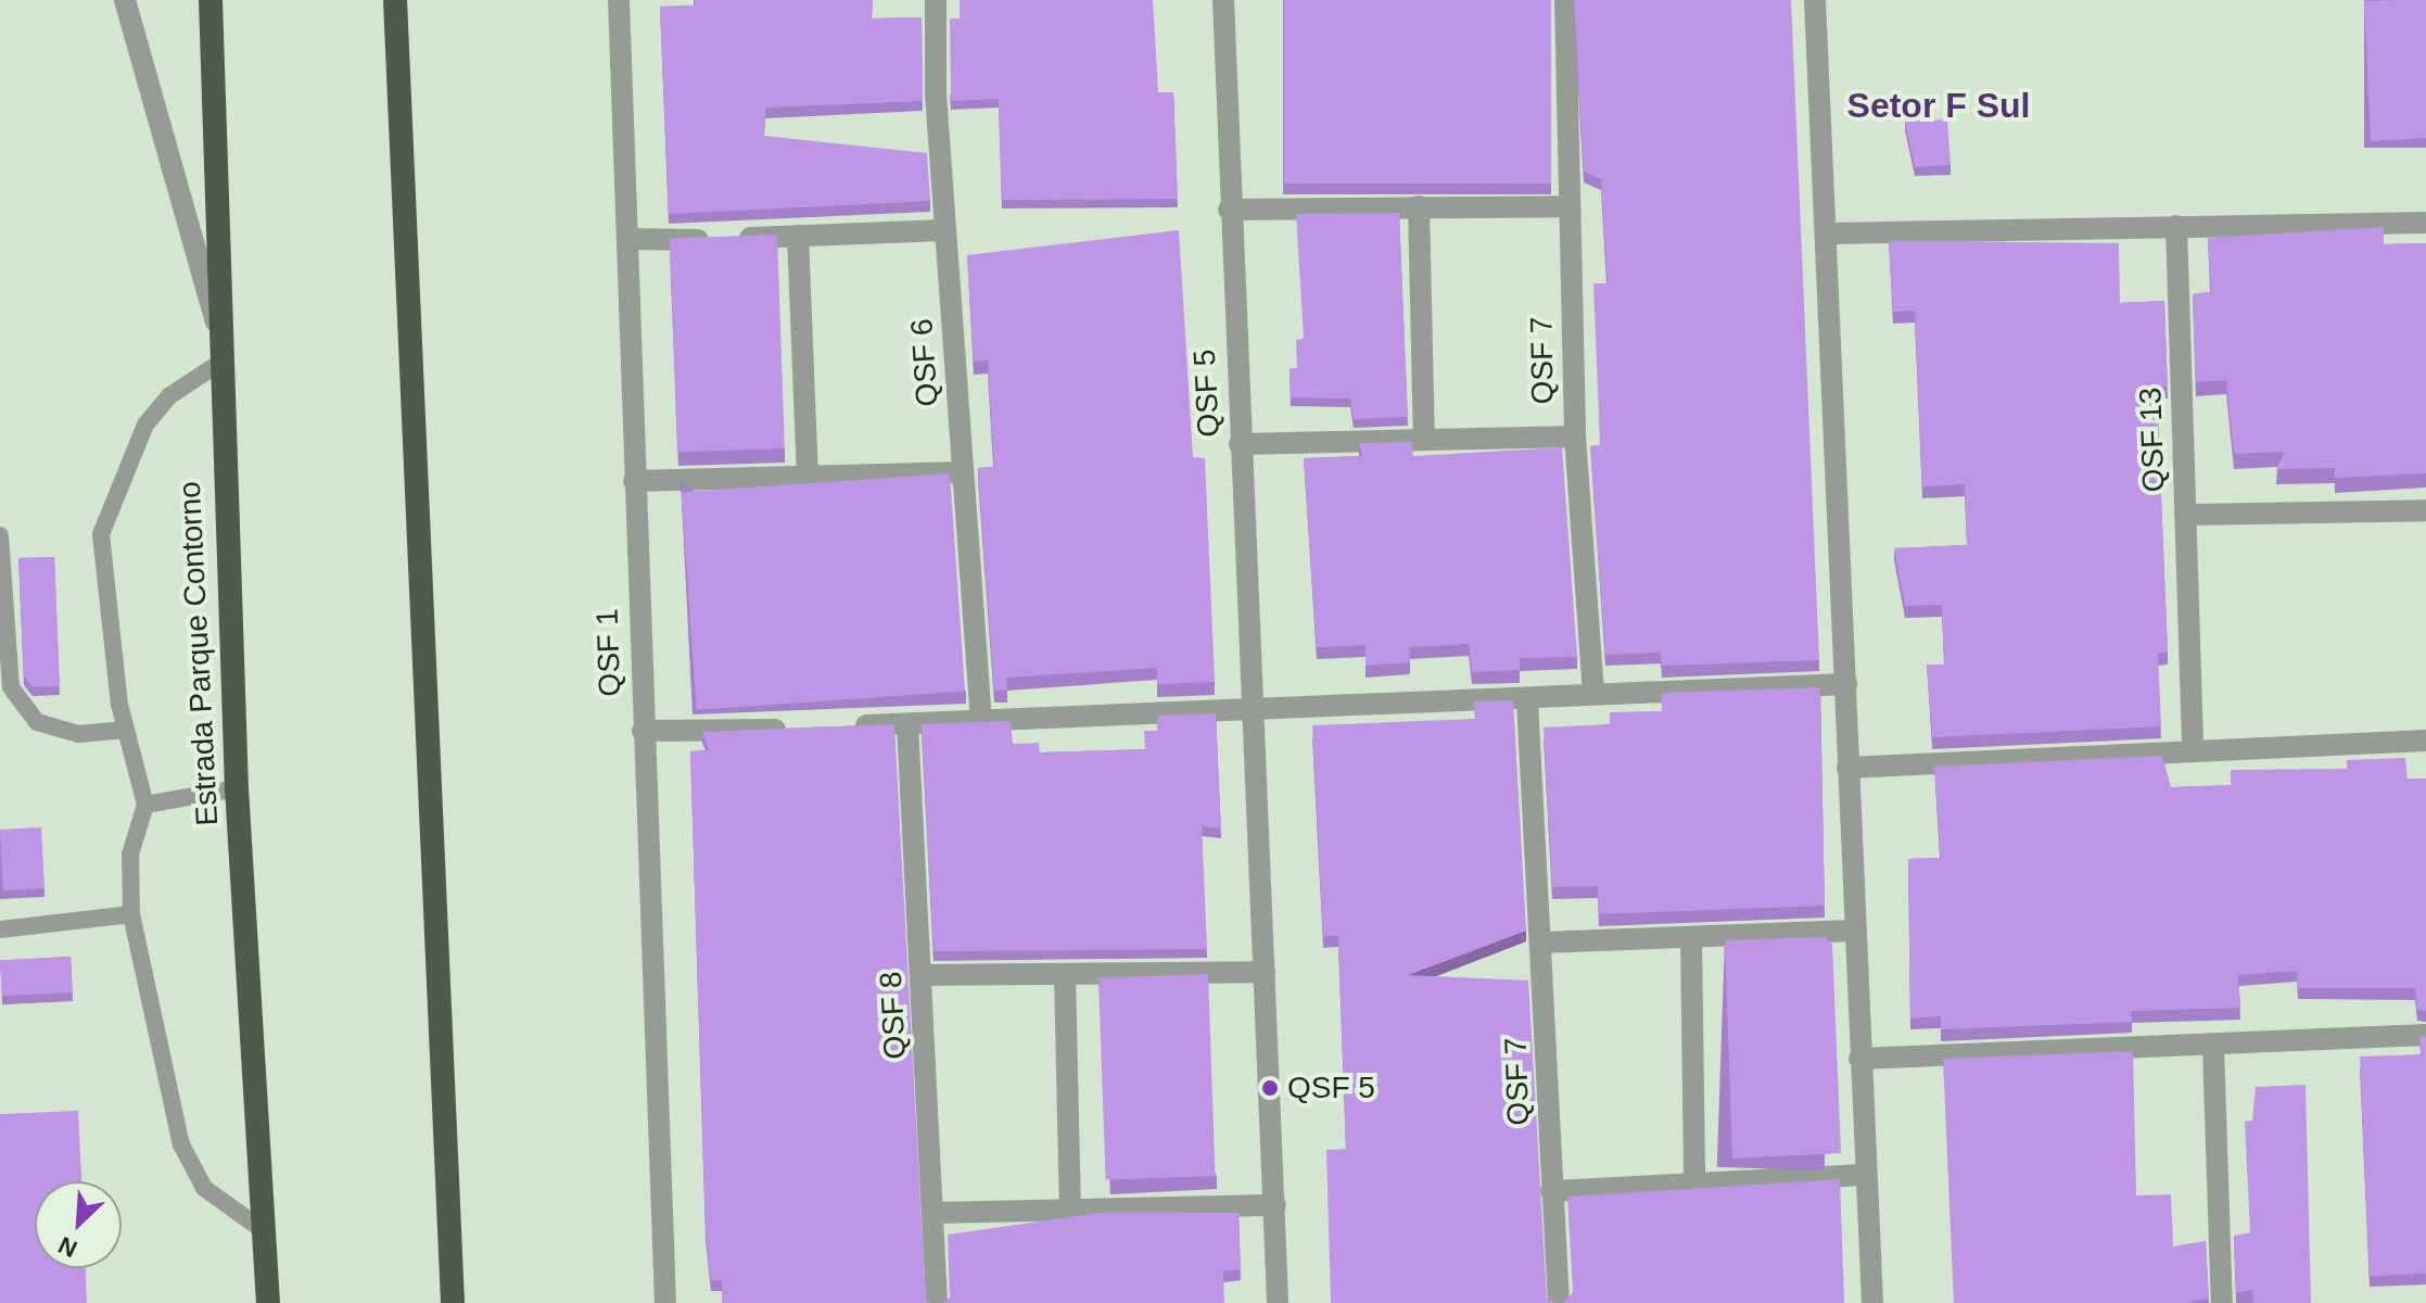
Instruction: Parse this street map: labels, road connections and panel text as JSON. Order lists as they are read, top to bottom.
{
  "streets": {
    "highway": ["Estrada Parque Contorno"],
    "street": [
      "QSF 7",
      "QSF 6",
      "QSF 5",
      "QSF 13",
      "QSF 1",
      "QSF 8"
    ]
  },
  "crossings": [
    ["QSF 7", "QSF 5"]
  ],
  "districts": ["Setor F Sul"],
  "places": ["QSF 5"],
  "north": "bottom left"
}
